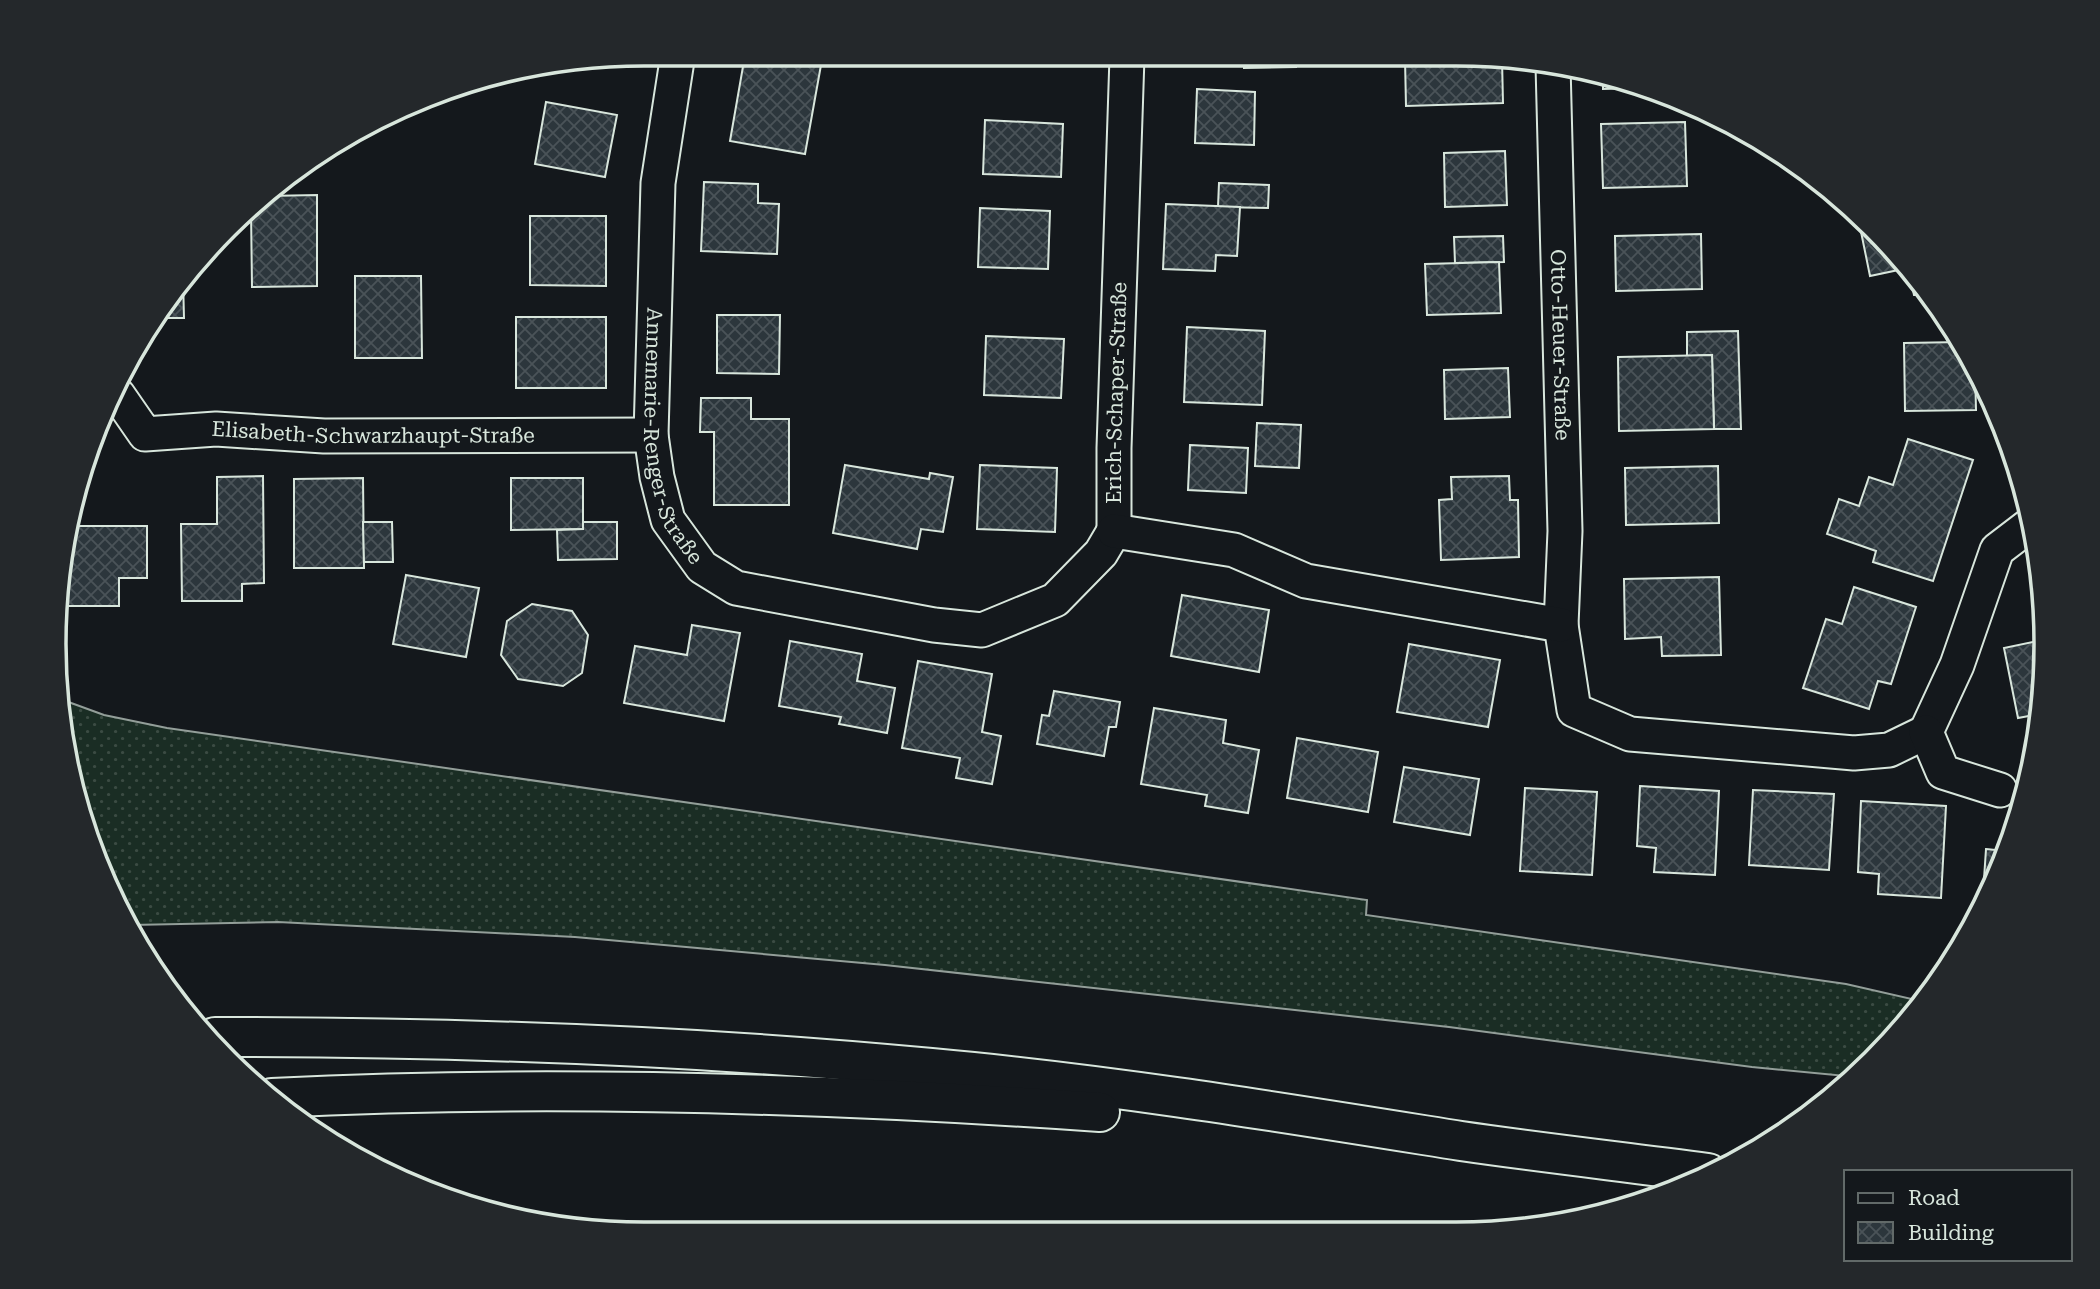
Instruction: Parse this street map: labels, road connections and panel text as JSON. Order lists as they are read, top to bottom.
{
  "streets": {
    "street": [
      "Otto-Heuer-Straße",
      "Erich-Schaper-Straße",
      "Elisabeth-Schwarzhaupt-Straße",
      "Annemarie-Renger-Straße"
    ]
  },
  "crossings": [
    ["Otto-Heuer-Straße", "Erich-Schaper-Straße"],
    ["Erich-Schaper-Straße", "Annemarie-Renger-Straße"],
    ["Elisabeth-Schwarzhaupt-Straße", "Annemarie-Renger-Straße"]
  ],
  "legend": ["Road", "Building"]
}
